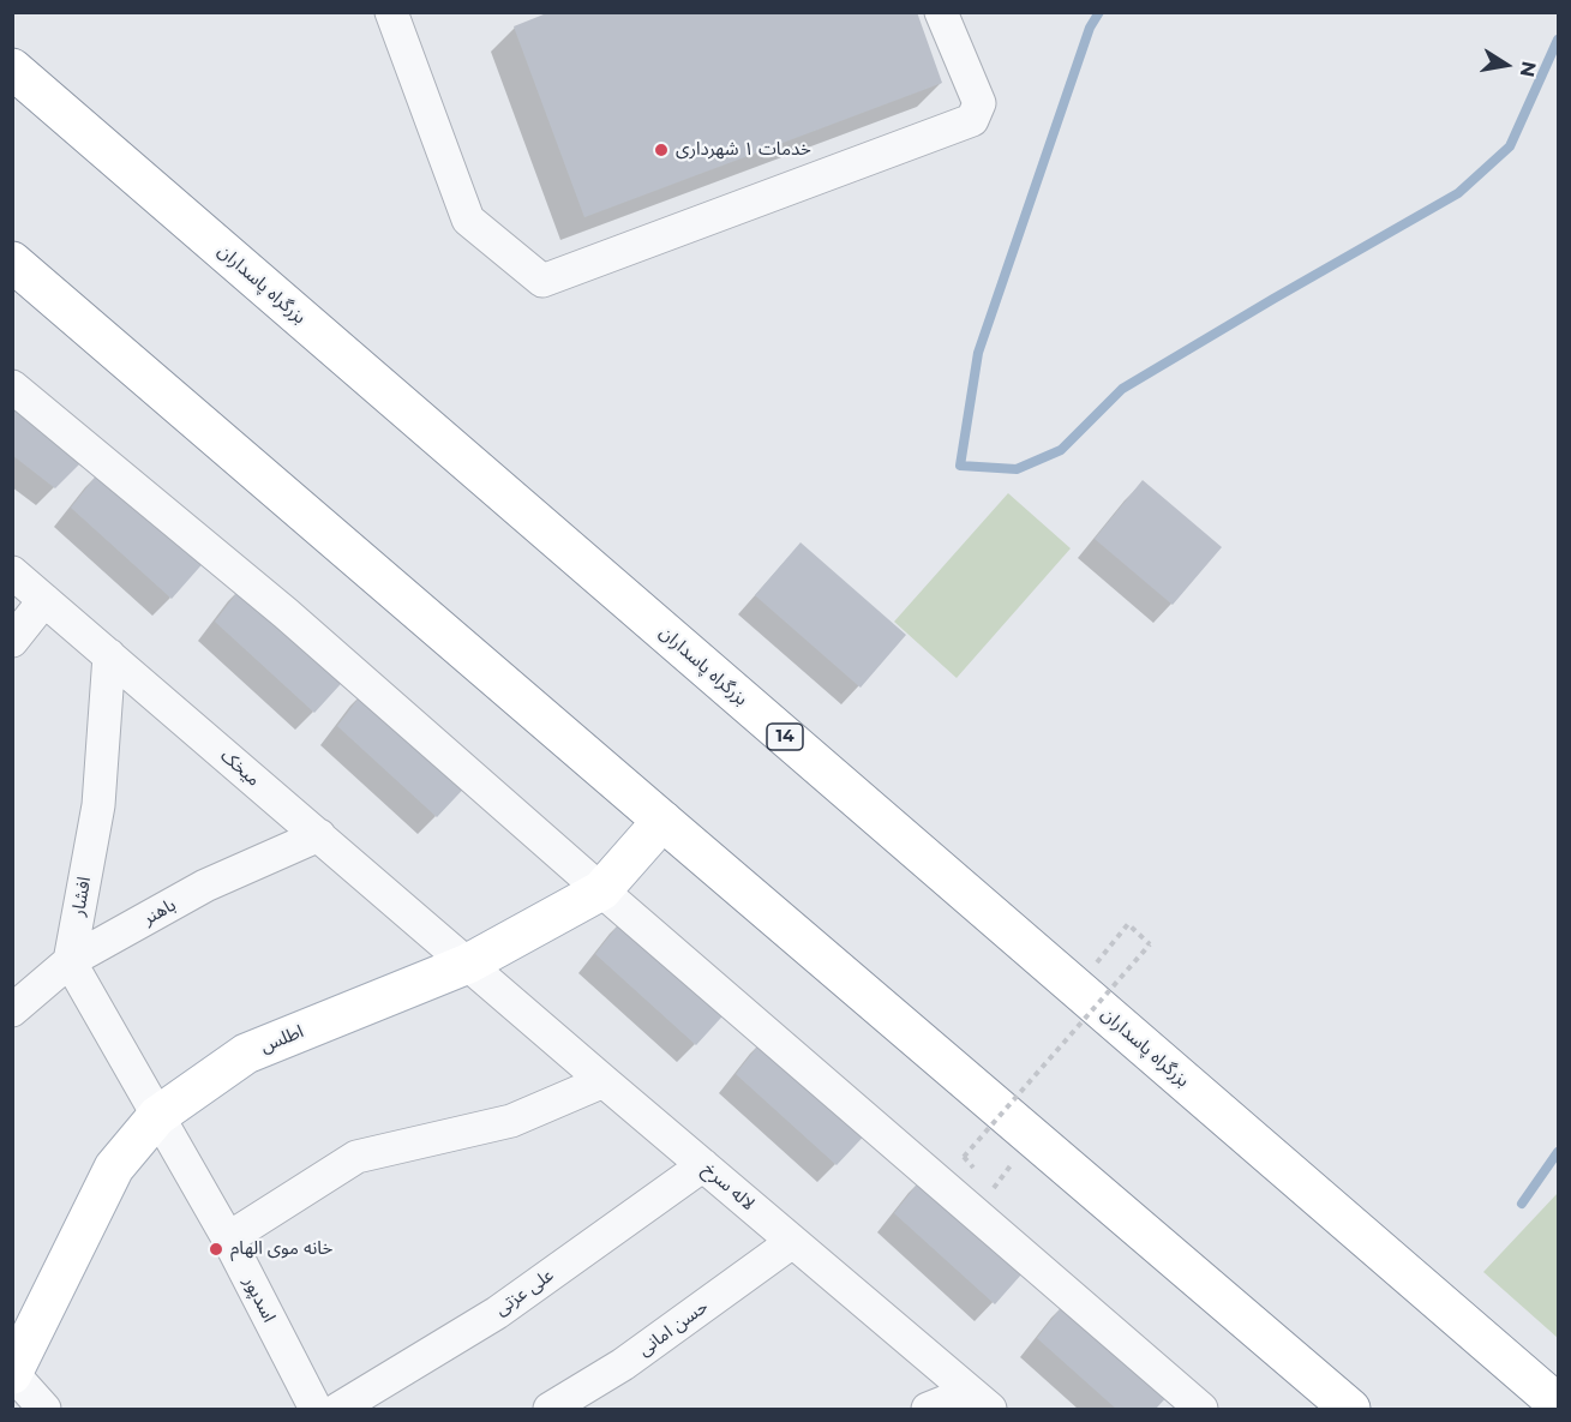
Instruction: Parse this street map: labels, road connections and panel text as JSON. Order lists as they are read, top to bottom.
{
  "streets": {
    "main road": ["بزرگراه پاسداران", "14", "اطلس"],
    "street": [
      "میخک",
      "افشار",
      "باهنر",
      "لاله سرخ",
      "علی عزتی",
      "اسدپور",
      "حسن امانی"
    ]
  },
  "crossings": [
    ["میخک", "افشار"],
    ["میخک", "باهنر"],
    ["میخک", "اطلس"],
    ["میخک", "لاله سرخ"],
    ["افشار", "باهنر"],
    ["اطلس", "لاله سرخ"],
    ["اطلس", "اسدپور"],
    ["لاله سرخ", "علی عزتی"],
    ["لاله سرخ", "حسن امانی"]
  ],
  "places": ["خدمات ۱ شهرداری", "خانه موی الهام"],
  "north": "right"
}
